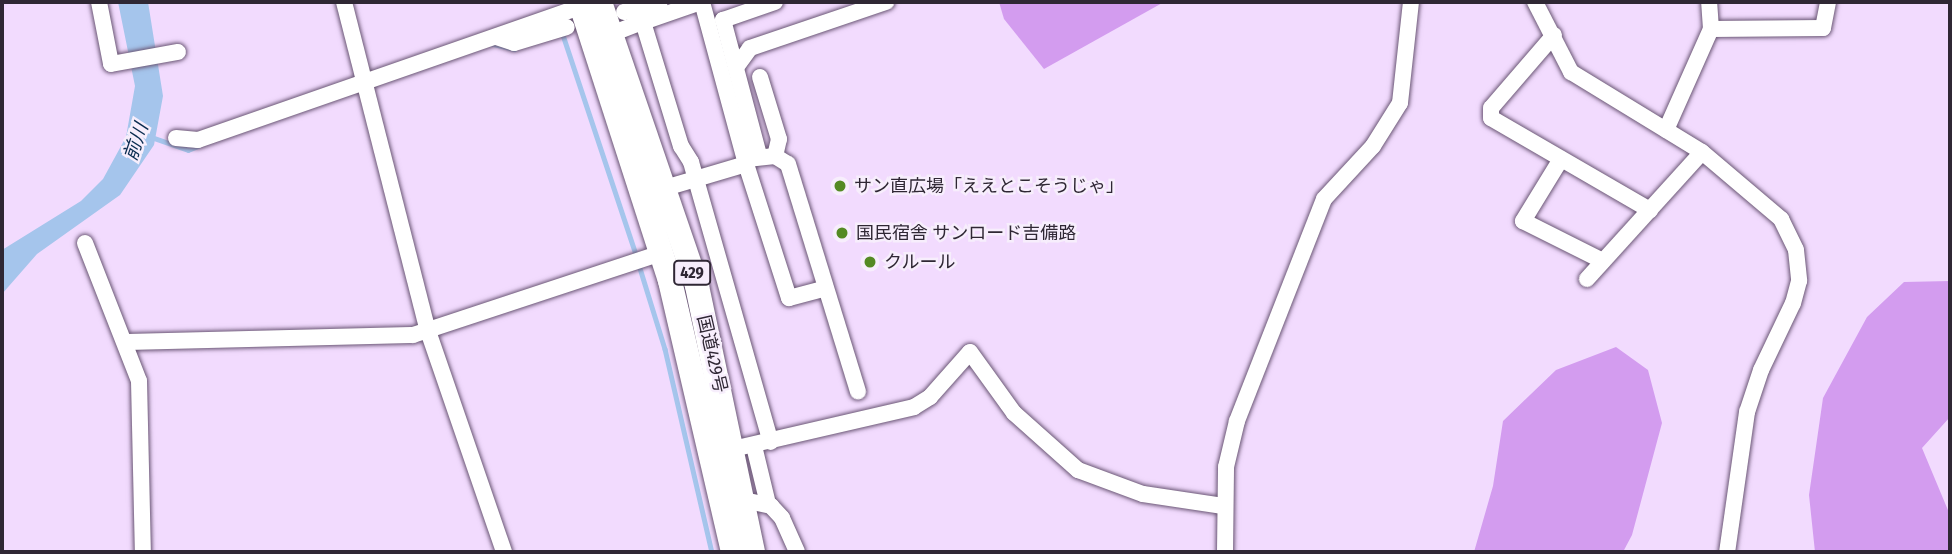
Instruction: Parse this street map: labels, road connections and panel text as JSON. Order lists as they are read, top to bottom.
{
  "streets": {
    "highway": ["429", "国道429号"]
  },
  "water": ["前川"],
  "places": ["サン直広場「ええとこそうじゃ」", "国民宿舎 サンロード吉備路", "クルール"]
}
